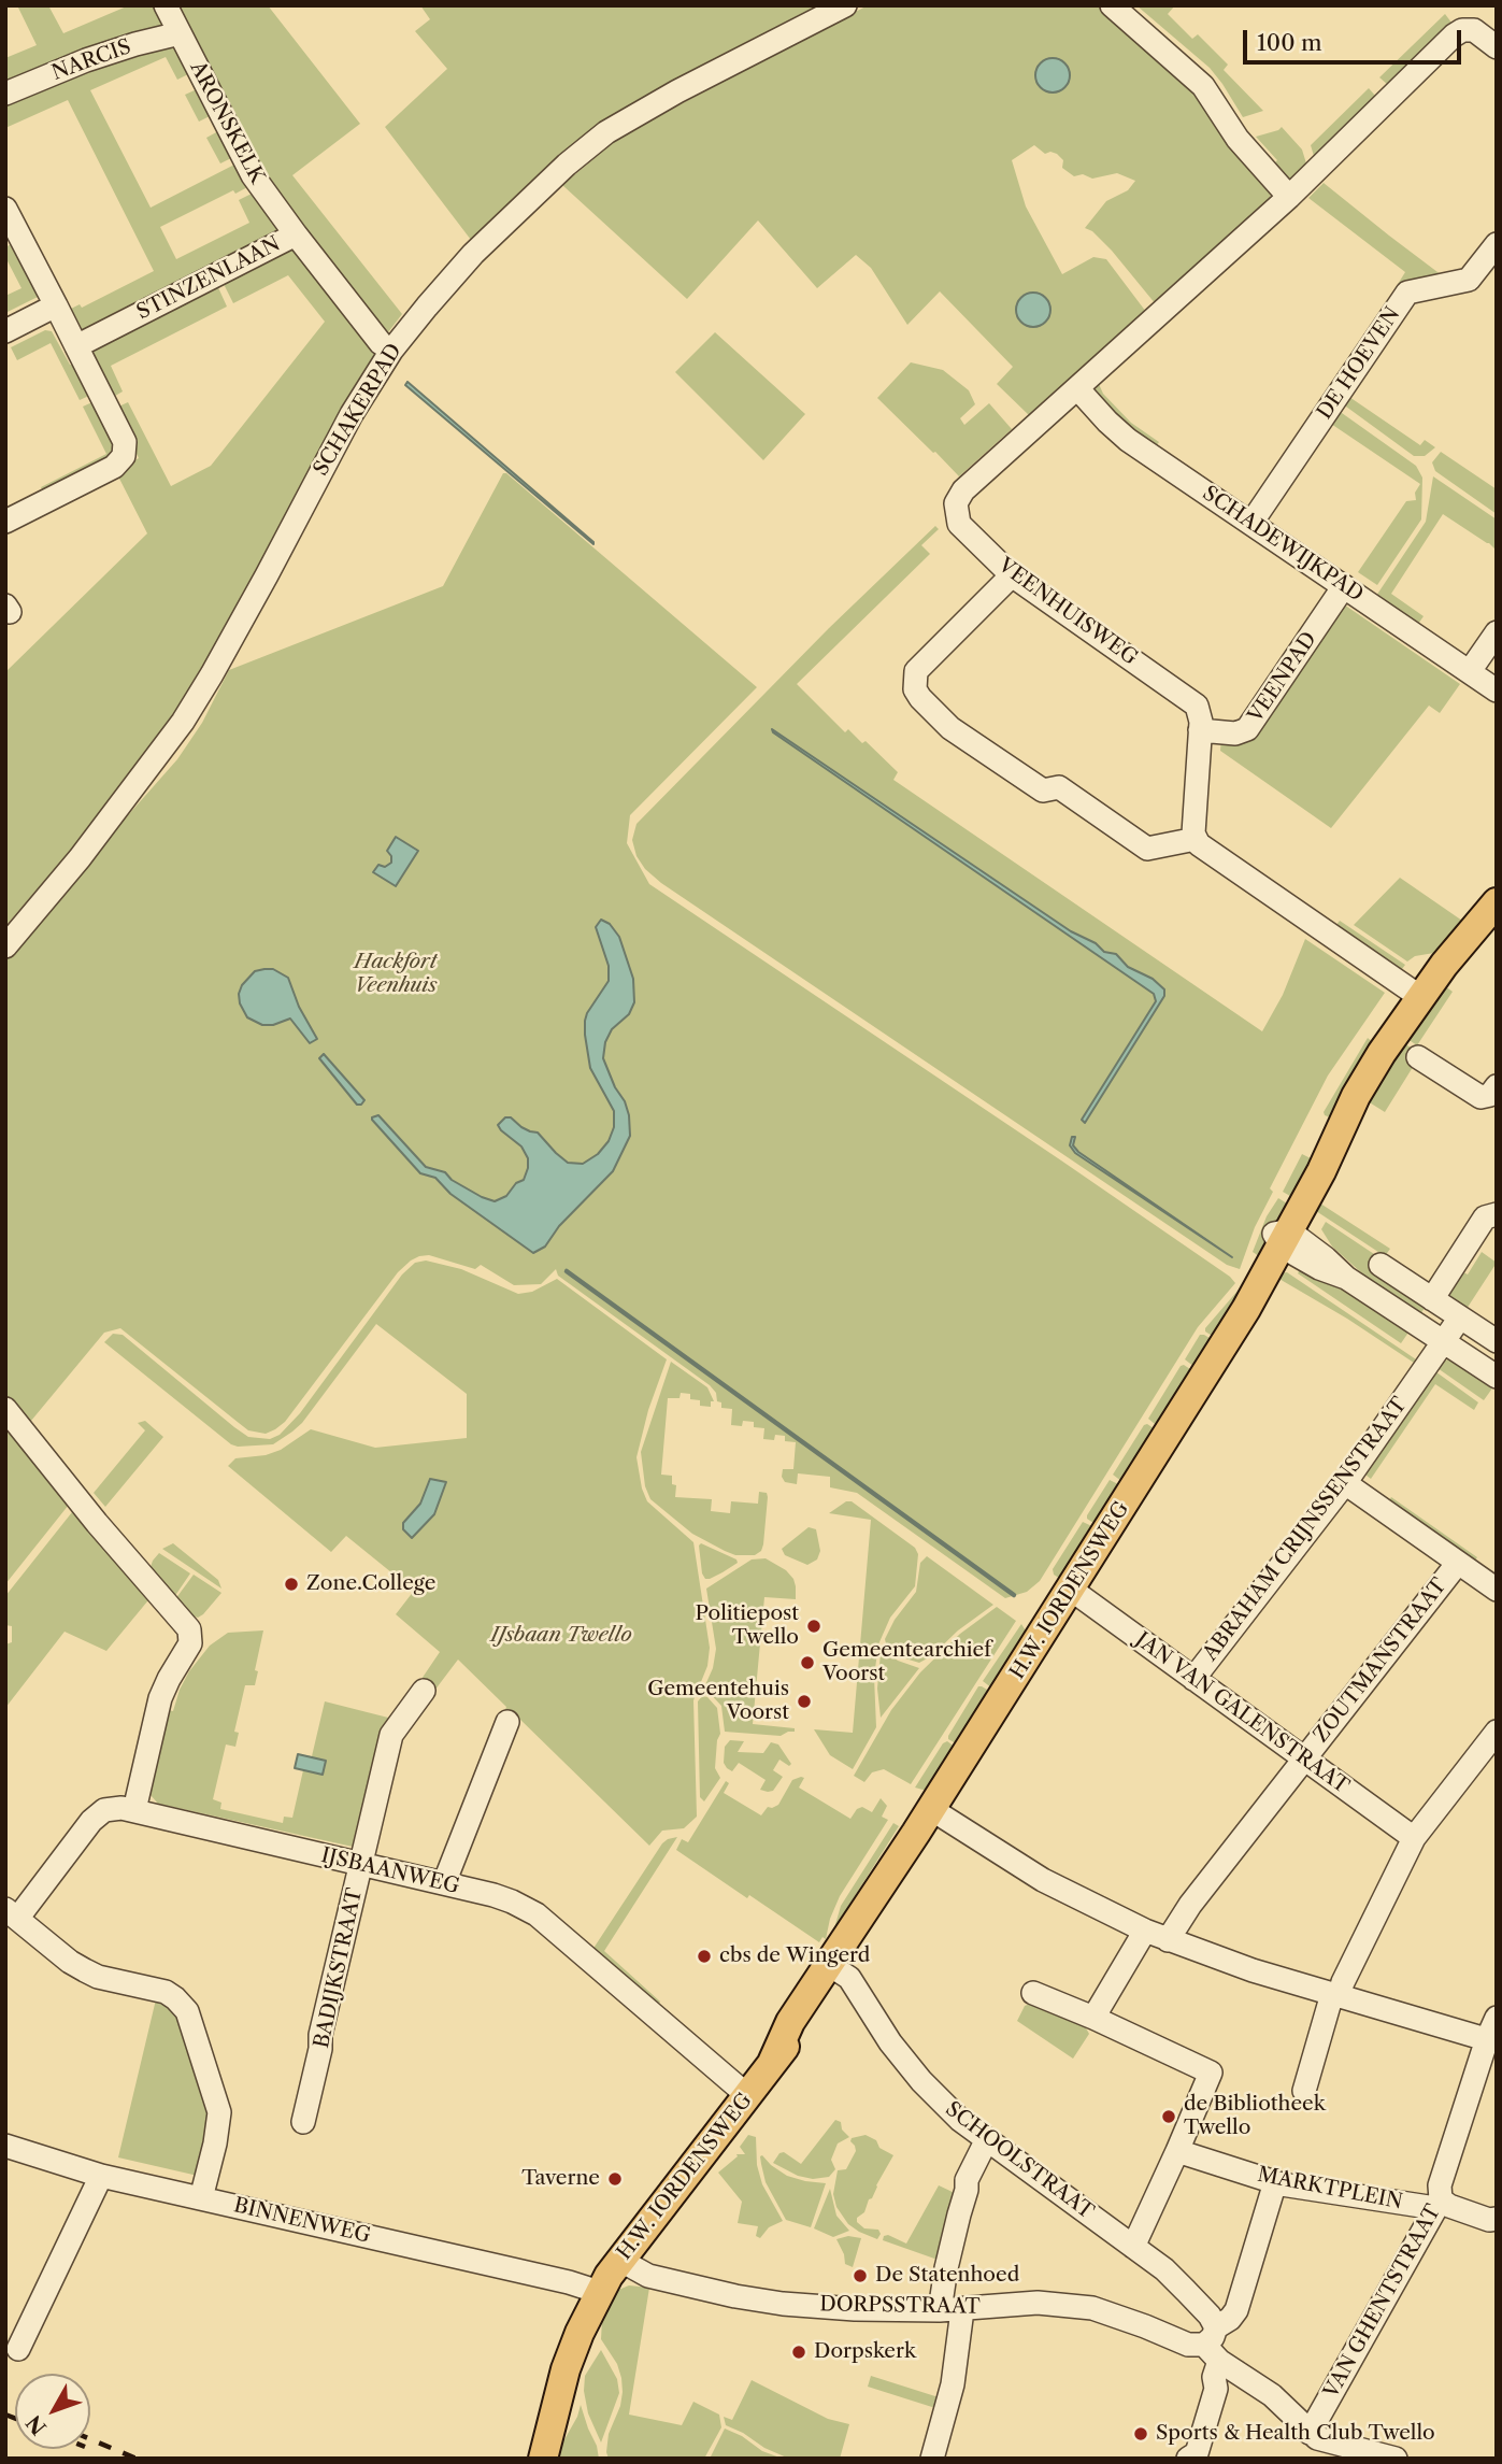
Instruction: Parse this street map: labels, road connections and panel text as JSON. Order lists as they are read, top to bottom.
{
  "streets": {
    "main road": ["H.W. IORDENSWEG"],
    "street": [
      "NARCIS",
      "ARONSKELK",
      "STINZENLAAN",
      "DE HOEVEN",
      "SCHAKERPAD",
      "SCHADEWIJKPAD",
      "VEENHUISWEG",
      "VEENPAD",
      "ABRAHAM CRIJNSSENSTRAAT",
      "ZOUTMANSTRAAT",
      "JAN VAN GALENSTRAAT",
      "IJSBAANWEG",
      "BADIJKSTRAAT",
      "SCHOOLSTRAAT",
      "MARKTPLEIN",
      "BINNENWEG",
      "VAN GHENTSTRAAT",
      "DORPSSTRAAT"
    ]
  },
  "crossings": [
    ["NARCIS", "ARONSKELK"],
    ["ARONSKELK", "STINZENLAAN"],
    ["STINZENLAAN", "SCHAKERPAD"],
    ["DE HOEVEN", "SCHADEWIJKPAD"],
    ["SCHADEWIJKPAD", "VEENHUISWEG"],
    ["SCHADEWIJKPAD", "VEENPAD"],
    ["VEENHUISWEG", "VEENPAD"],
    ["ABRAHAM CRIJNSSENSTRAAT", "JAN VAN GALENSTRAAT"],
    ["H.W. IORDENSWEG", "JAN VAN GALENSTRAAT"],
    ["H.W. IORDENSWEG", "IJSBAANWEG"],
    ["H.W. IORDENSWEG", "SCHOOLSTRAAT"],
    ["H.W. IORDENSWEG", "BINNENWEG"],
    ["H.W. IORDENSWEG", "DORPSSTRAAT"],
    ["ZOUTMANSTRAAT", "JAN VAN GALENSTRAAT"],
    ["IJSBAANWEG", "BADIJKSTRAAT"],
    ["IJSBAANWEG", "BINNENWEG"],
    ["SCHOOLSTRAAT", "DORPSSTRAAT"],
    ["MARKTPLEIN", "VAN GHENTSTRAAT"],
    ["VAN GHENTSTRAAT", "DORPSSTRAAT"]
  ],
  "parks": ["Hackfort Veenhuis", "IJsbaan Twello"],
  "places": [
    "Zone.College",
    "Politiepost Twello",
    "Gemeentearchief Voorst",
    "Gemeentehuis Voorst",
    "cbs de Wingerd",
    "de Bibliotheek Twello",
    "Taverne",
    "De Statenhoed",
    "Dorpskerk",
    "Sports & Health Club Twello"
  ],
  "scale_bar": "100 m",
  "north": "bottom left"
}
